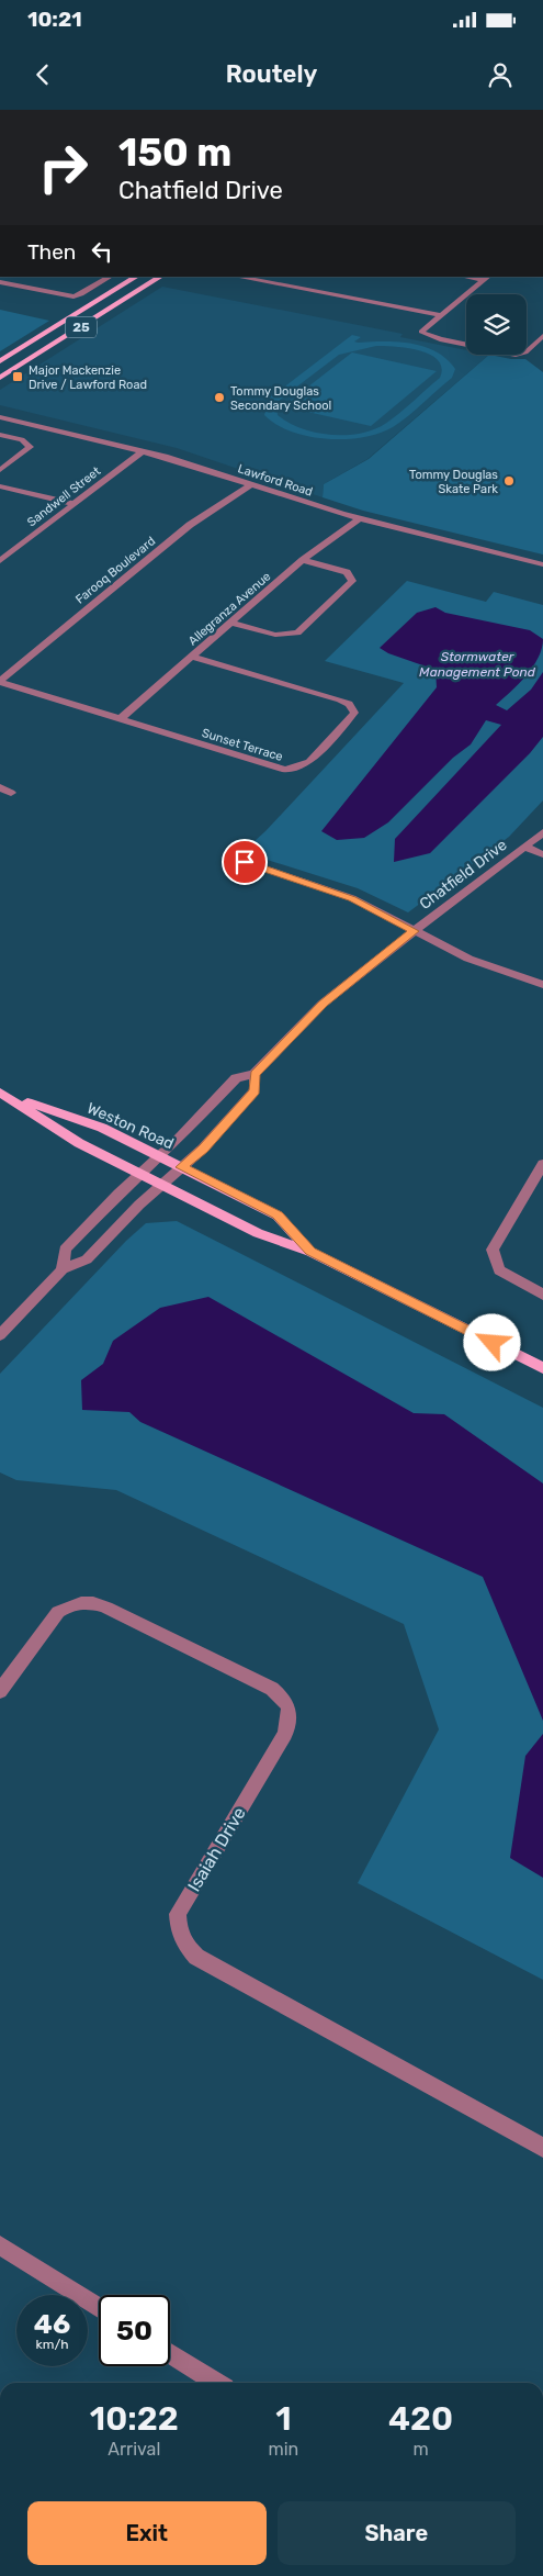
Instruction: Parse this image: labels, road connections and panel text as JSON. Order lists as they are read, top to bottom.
{
  "streets": {
    "main road": ["25", "Weston Road"],
    "street": [
      "Lawford Road",
      "Sandwell Street",
      "Farooq Boulevard",
      "Allegranza Avenue",
      "Sunset Terrace",
      "Chatfield Drive",
      "Isaiah Drive"
    ]
  },
  "crossings": [
    ["Lawford Road", "Sandwell Street"],
    ["Lawford Road", "Farooq Boulevard"],
    ["Lawford Road", "Allegranza Avenue"],
    ["Farooq Boulevard", "Sunset Terrace"],
    ["Allegranza Avenue", "Sunset Terrace"],
    ["Chatfield Drive", "Weston Road"]
  ],
  "water": ["Stormwater Management Pond"],
  "places": {
    "transit": ["Major Mackenzie Drive / Lawford Road"],
    "other": ["Tommy Douglas Secondary School", "Tommy Douglas Skate Park"]
  },
  "page": {
    "status": "10:21",
    "header": "Routely",
    "turn": ["150 m", "Chatfield Drive"],
    "then": "Then",
    "speed": "46 km/h",
    "limit": "50",
    "eta": [
      "10:22",
      "Arrival",
      "1",
      "min",
      "420",
      "m"
    ],
    "buttons": ["Exit", "Share"]
  }
}
